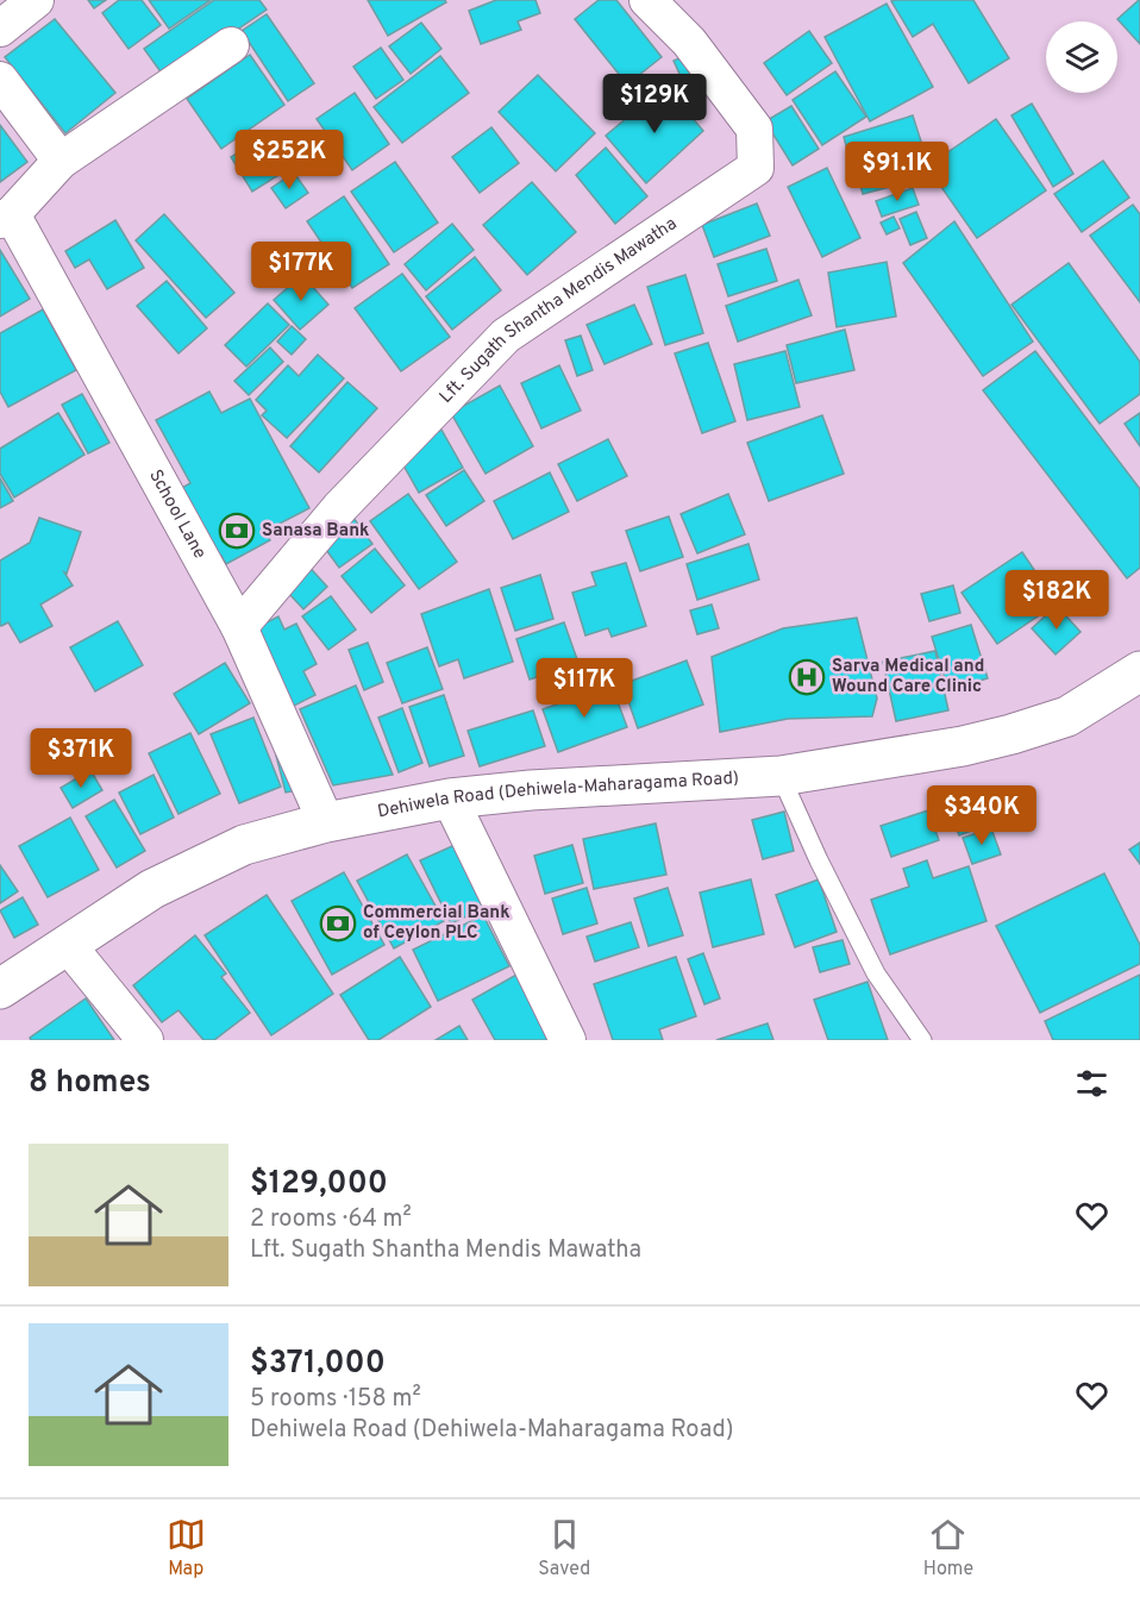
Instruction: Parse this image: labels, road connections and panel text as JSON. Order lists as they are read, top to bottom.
{
  "streets": {
    "main road": ["Dehiwela Road (Dehiwela-Maharagama Road)"],
    "street": ["Lft. Sugath Shantha Mendis Mawatha", "School Lane"]
  },
  "crossings": [
    ["Lft. Sugath Shantha Mendis Mawatha", "School Lane"],
    ["School Lane", "Dehiwela Road (Dehiwela-Maharagama Road)"]
  ],
  "places": {
    "bank": ["Sanasa Bank", "Commercial Bank of Ceylon PLC"],
    "hospital": ["Sarva Medical and Wound Care Clinic"]
  },
  "page": {
    "price": [
      "$129K",
      "$252K",
      "$91.1K",
      "$177K",
      "$182K",
      "$117K",
      "$371K",
      "$340K"
    ],
    "heading": "8 homes",
    "list": [
      {
        "name": "$129,000",
        "note": "2 rooms · 64 m² · Lft. Sugath Shantha Mendis Mawatha"
      },
      {
        "name": "$371,000",
        "note": "5 rooms · 158 m² · Dehiwela Road (Dehiwela-Maharagama Road)"
      }
    ],
    "tabs": ["Map", "Saved", "Home"]
  }
}
